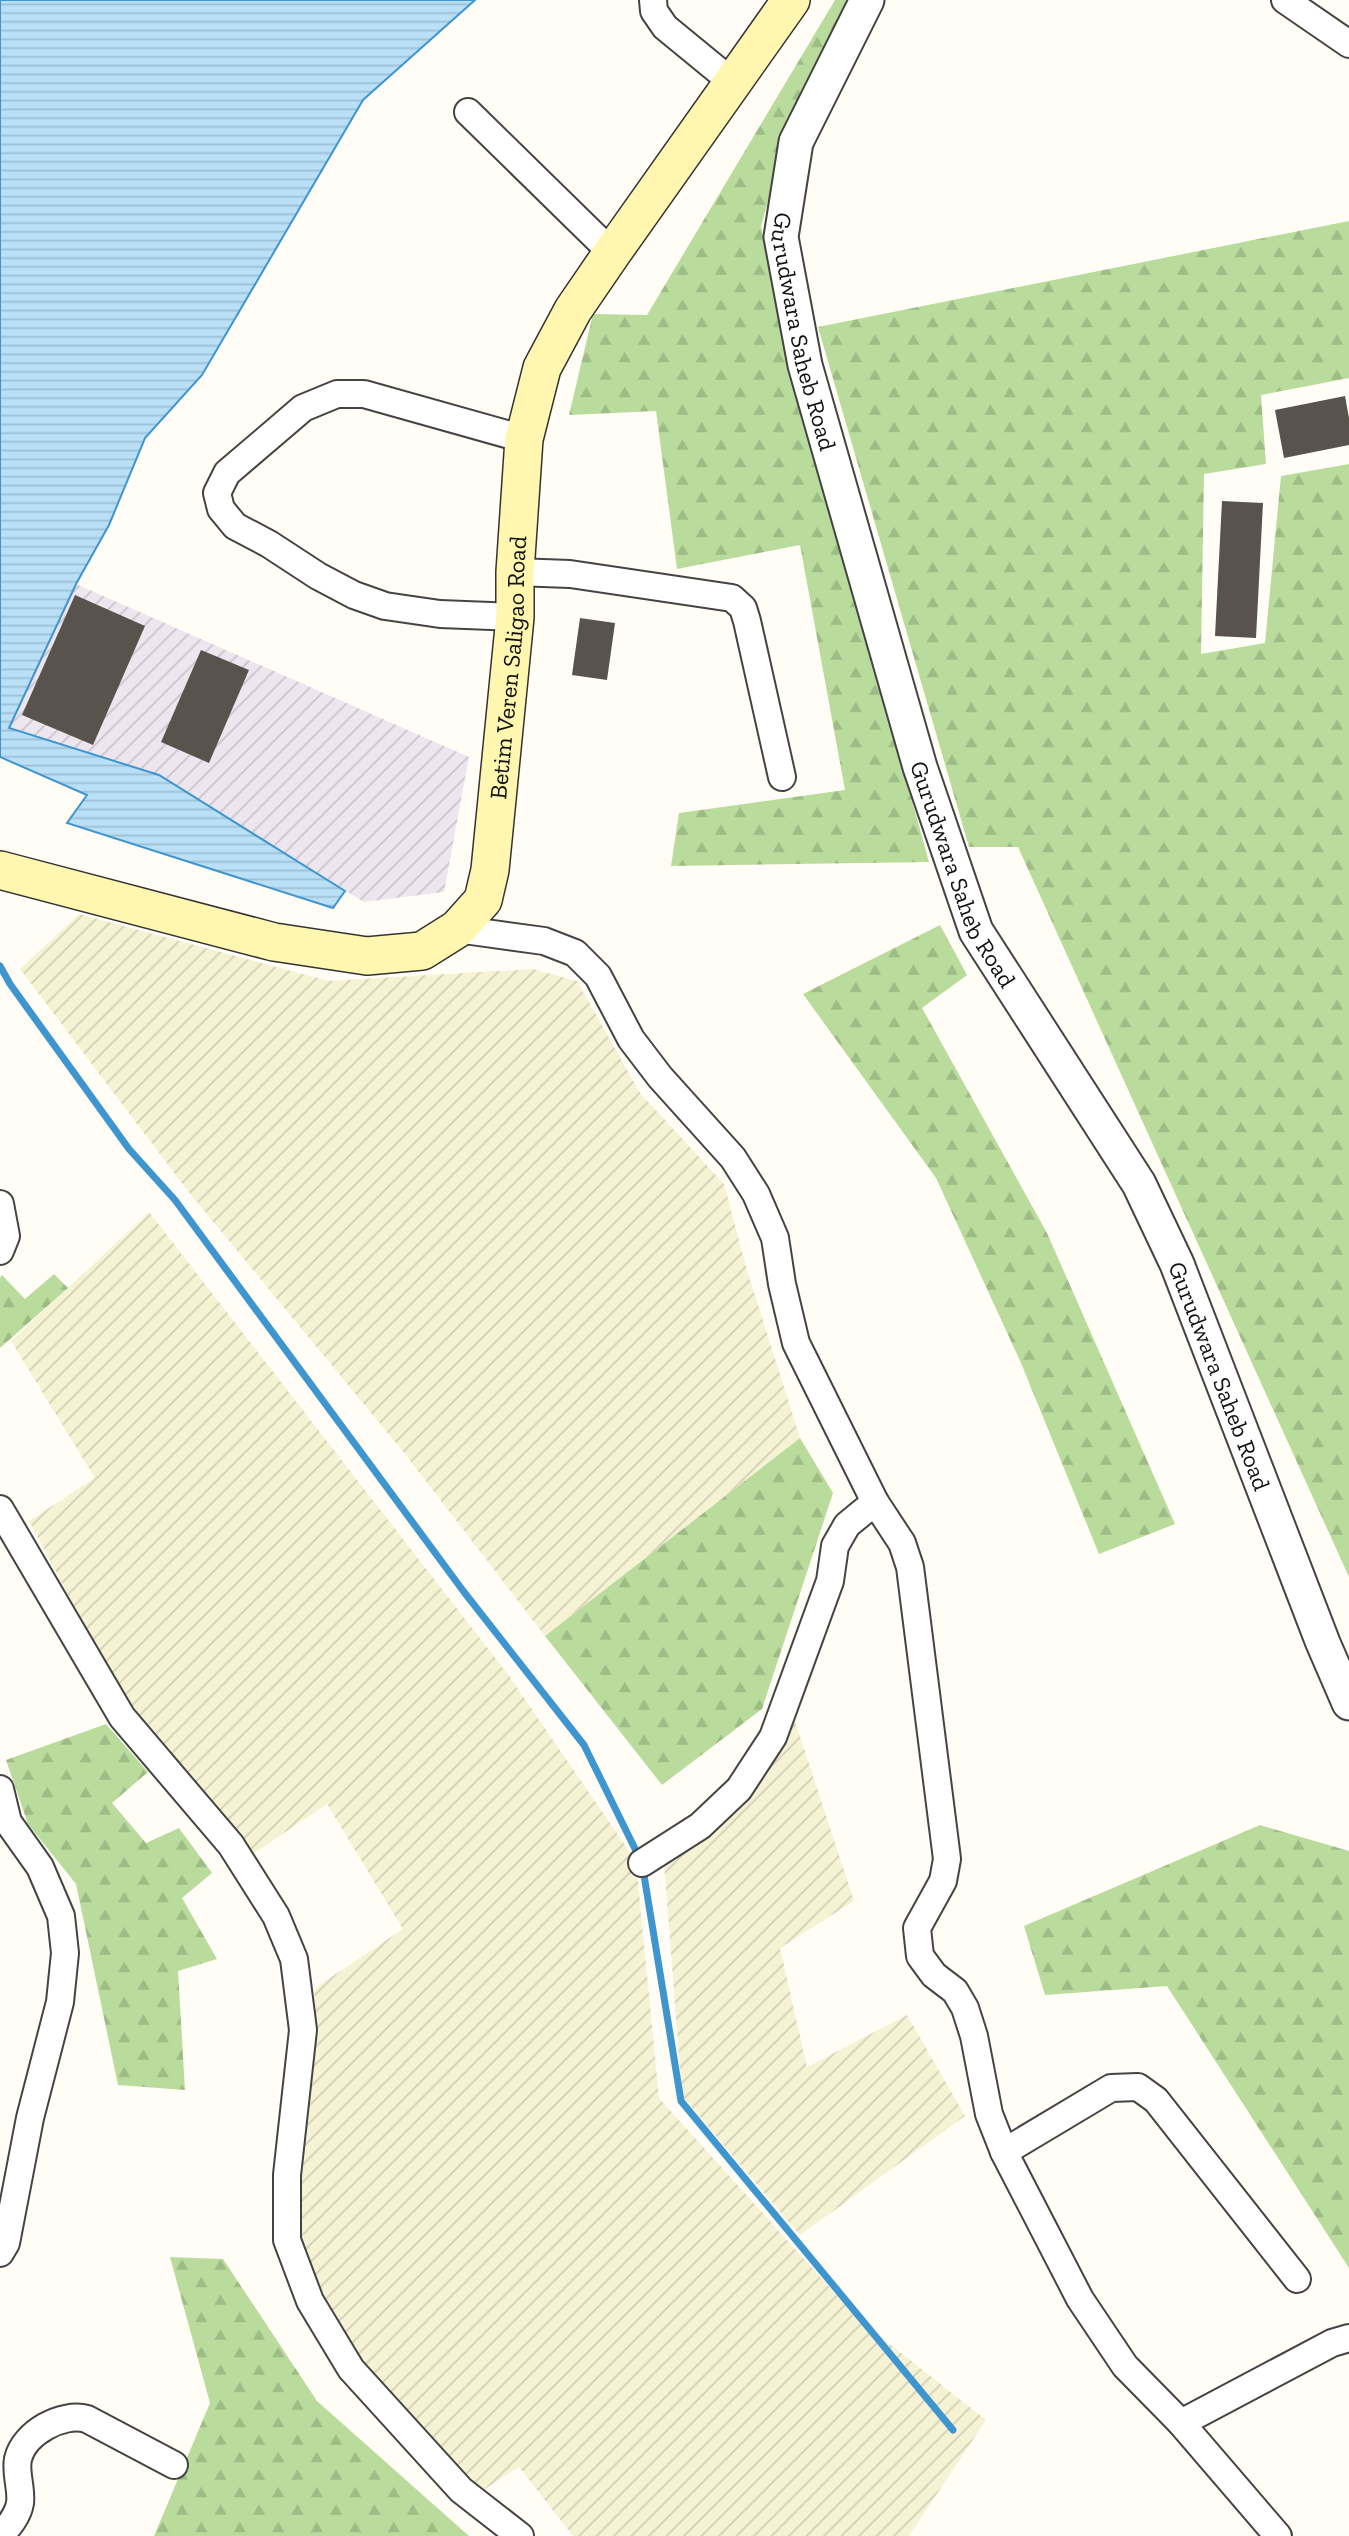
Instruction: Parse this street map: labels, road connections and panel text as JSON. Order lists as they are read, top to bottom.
{
  "streets": {
    "main road": ["Betim Veren Saligao Road"],
    "street": ["Gurudwara Saheb Road"]
  }
}
